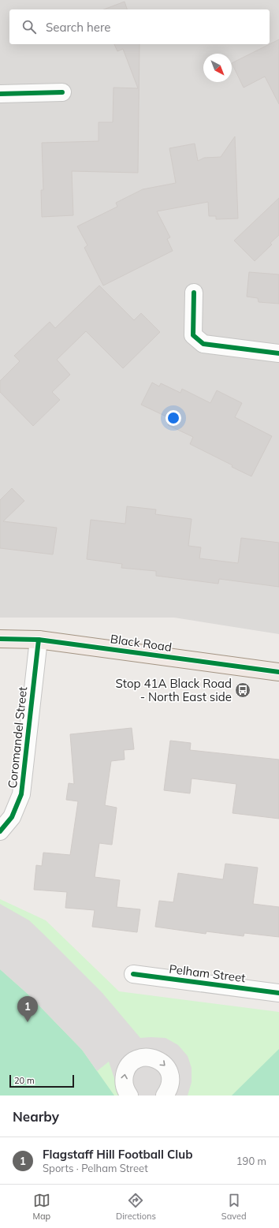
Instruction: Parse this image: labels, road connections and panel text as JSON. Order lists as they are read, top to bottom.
{
  "streets": {
    "main road": ["Black Road"],
    "street": ["Coromandel Street", "Pelham Street"]
  },
  "crossings": [
    ["Black Road", "Coromandel Street"]
  ],
  "places": {
    "bus stop": ["Stop 41A Black Road - North East side"]
  },
  "scale_bar": "20 m",
  "north": "bottom right",
  "page": {
    "search": "Search here",
    "pins": "1",
    "scale": "20 m",
    "heading": "Nearby",
    "list": [
      {
        "mark": "1",
        "name": "Flagstaff Hill Football Club",
        "note": "Sports · Pelham Street",
        "value": "190 m"
      }
    ],
    "nav": ["Map", "Directions", "Saved"]
  }
}
